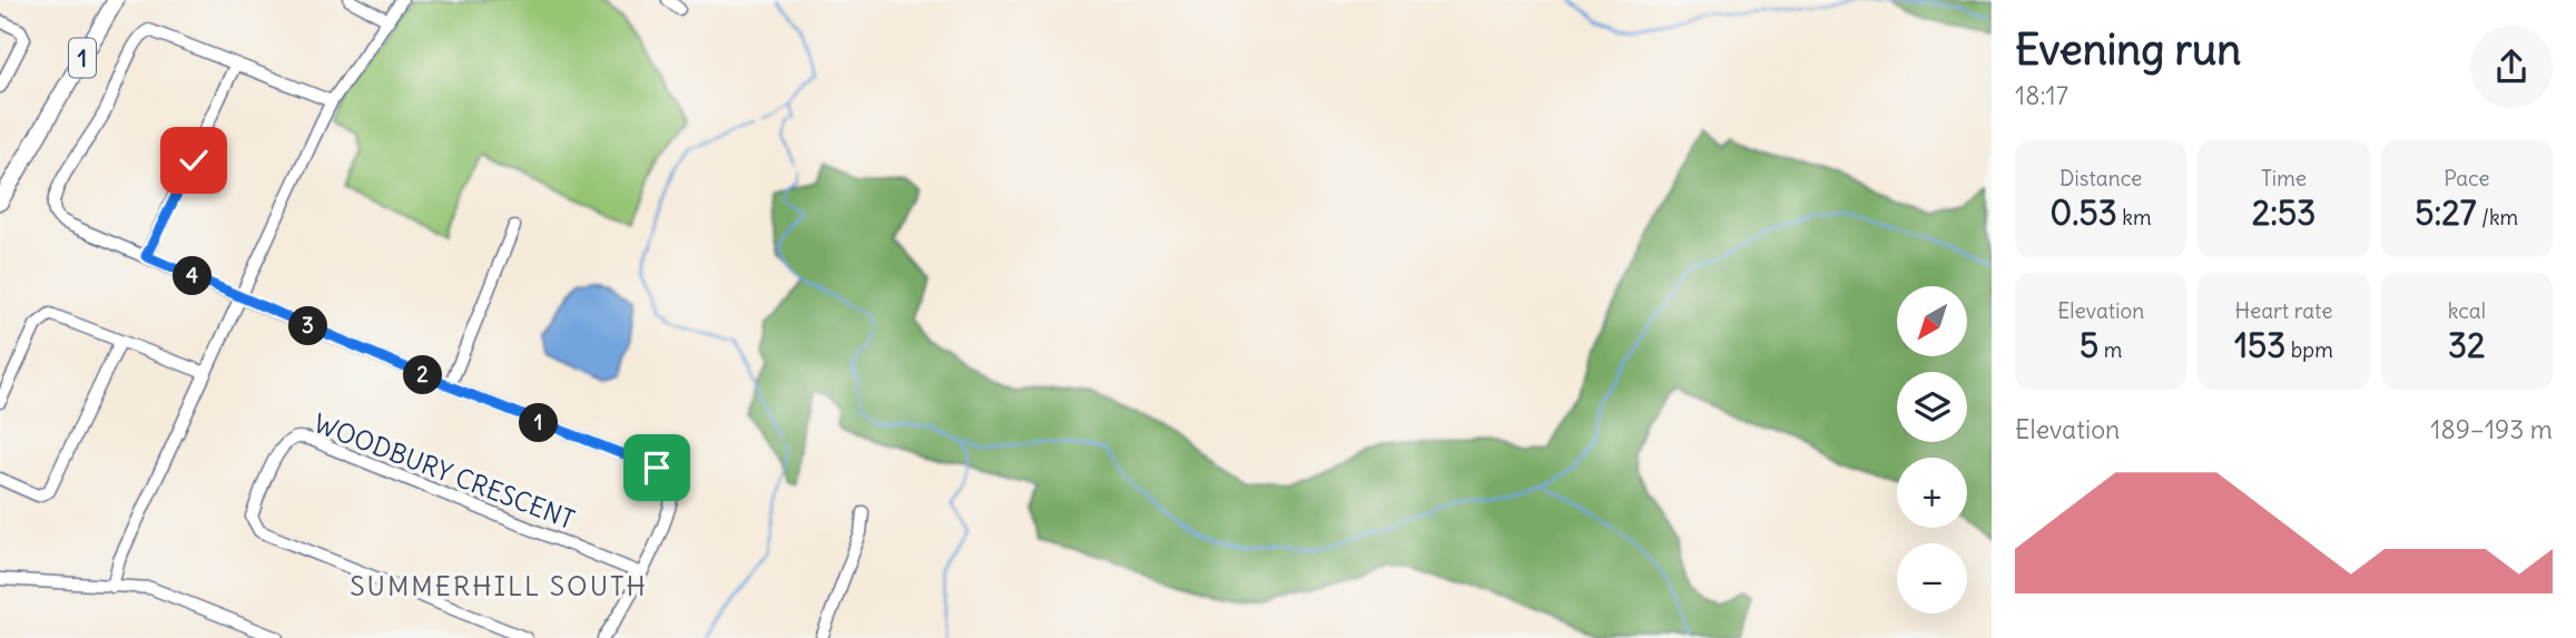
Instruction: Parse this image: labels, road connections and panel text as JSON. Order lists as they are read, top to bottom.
{
  "streets": {
    "main road": ["1"],
    "street": ["WOODBURY CRESCENT"]
  },
  "districts": ["SUMMERHILL SOUTH"],
  "north": "bottom left",
  "page": {
    "heading": ["Evening run", "18:17"],
    "stats": [
      ["Distance", "0.53 km"],
      ["Time", "2:53"],
      ["Pace", "5:27 /km"],
      ["Elevation", "5 m"],
      ["Heart rate", "153 bpm"],
      ["kcal", "32"]
    ],
    "pins": [
      "4",
      "3",
      "2",
      "1"
    ],
    "map_buttons": ["+", "−"],
    "chart": ["Elevation", "189–193 m"]
  }
}
